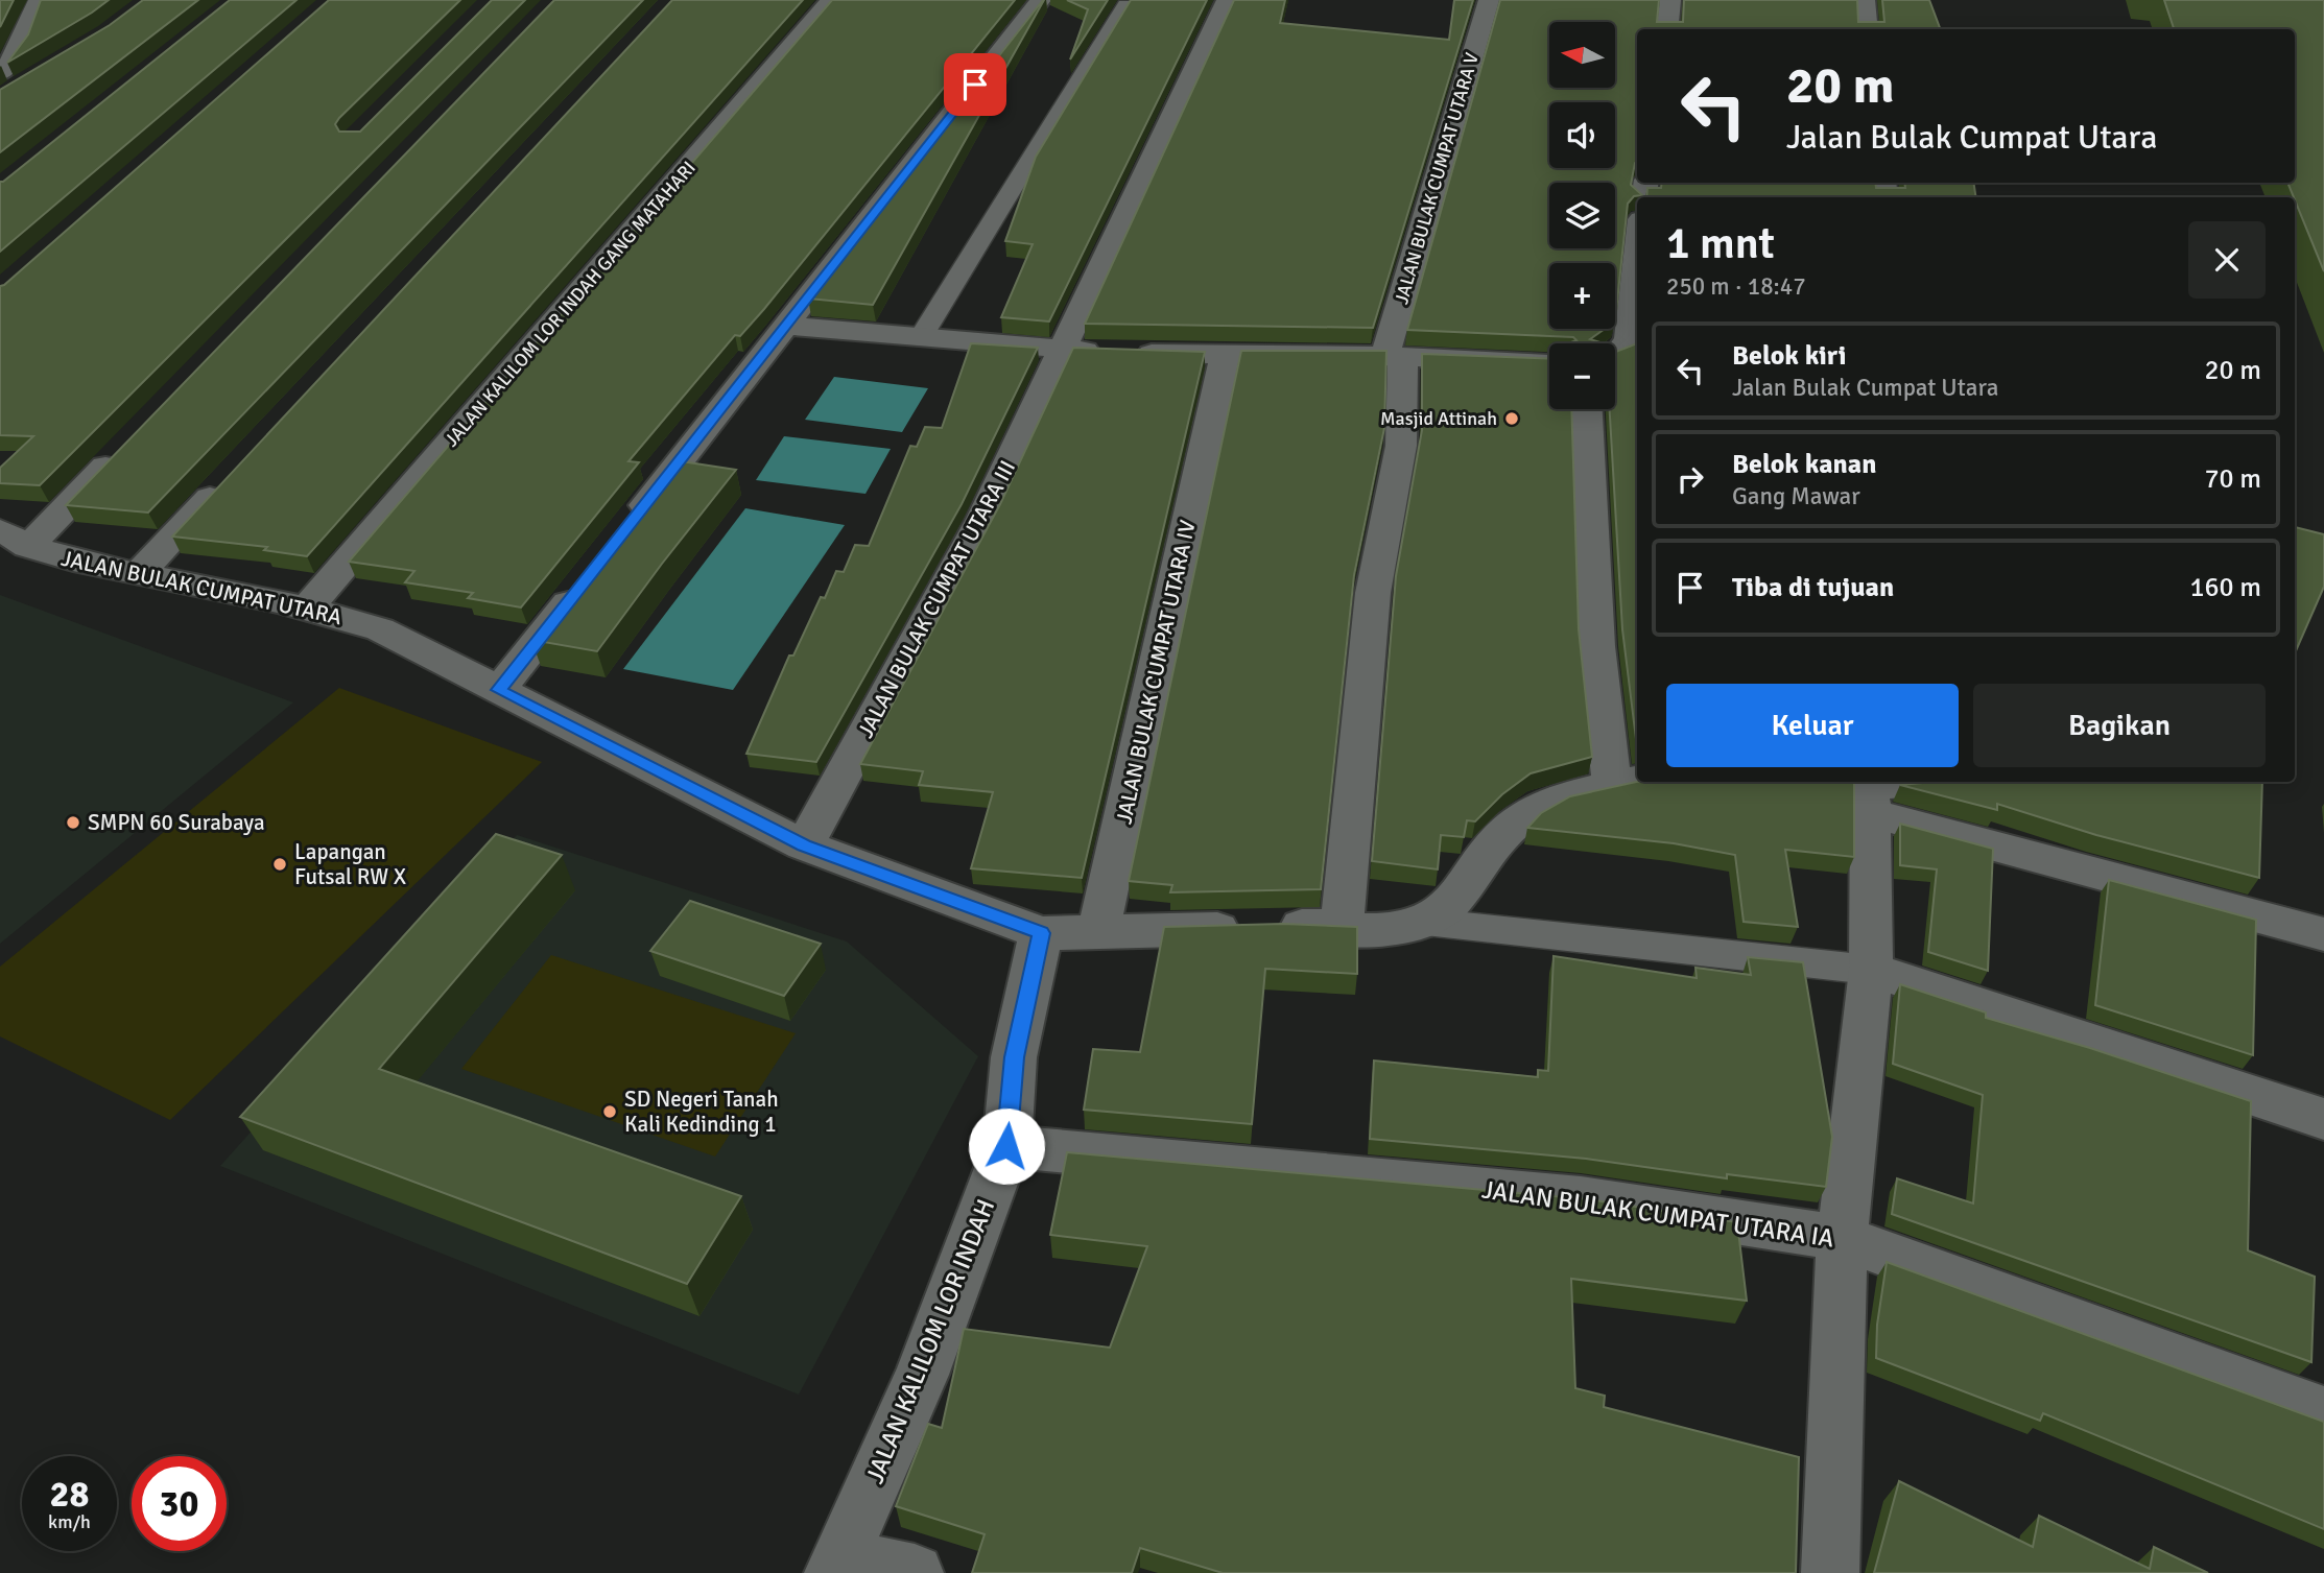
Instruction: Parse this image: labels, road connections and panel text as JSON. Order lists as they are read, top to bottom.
{
  "streets": {
    "street": [
      "JALAN BULAK CUMPAT UTARA V",
      "JALAN KALILOM LOR INDAH GANG MATAHARI",
      "JALAN BULAK CUMPAT UTARA",
      "JALAN BULAK CUMPAT UTARA III",
      "JALAN BULAK CUMPAT UTARA IV",
      "JALAN BULAK CUMPAT UTARA IA",
      "JALAN KALILOM LOR INDAH"
    ]
  },
  "crossings": [
    ["JALAN KALILOM LOR INDAH GANG MATAHARI", "JALAN BULAK CUMPAT UTARA"],
    ["JALAN BULAK CUMPAT UTARA", "JALAN BULAK CUMPAT UTARA III"],
    ["JALAN BULAK CUMPAT UTARA", "JALAN KALILOM LOR INDAH"],
    ["JALAN BULAK CUMPAT UTARA IA", "JALAN KALILOM LOR INDAH"]
  ],
  "places": [
    "Masjid Attinah",
    "SMPN 60 Surabaya",
    "Lapangan Futsal RW X",
    "SD Negeri Tanah Kali Kedinding 1"
  ],
  "north": "left",
  "page": {
    "map_buttons": ["+", "−"],
    "turn": ["20 m", "Jalan Bulak Cumpat Utara"],
    "heading": ["1 mnt", "250 m · 18:47"],
    "list": [
      {
        "name": "Belok kiri",
        "note": "Jalan Bulak Cumpat Utara",
        "value": "20 m"
      },
      {
        "name": "Belok kanan",
        "note": "Gang Mawar",
        "value": "70 m"
      },
      {
        "name": "Tiba di tujuan",
        "value": "160 m"
      }
    ],
    "buttons": ["Keluar", "Bagikan"],
    "speed": "28 km/h",
    "limit": "30"
  }
}
